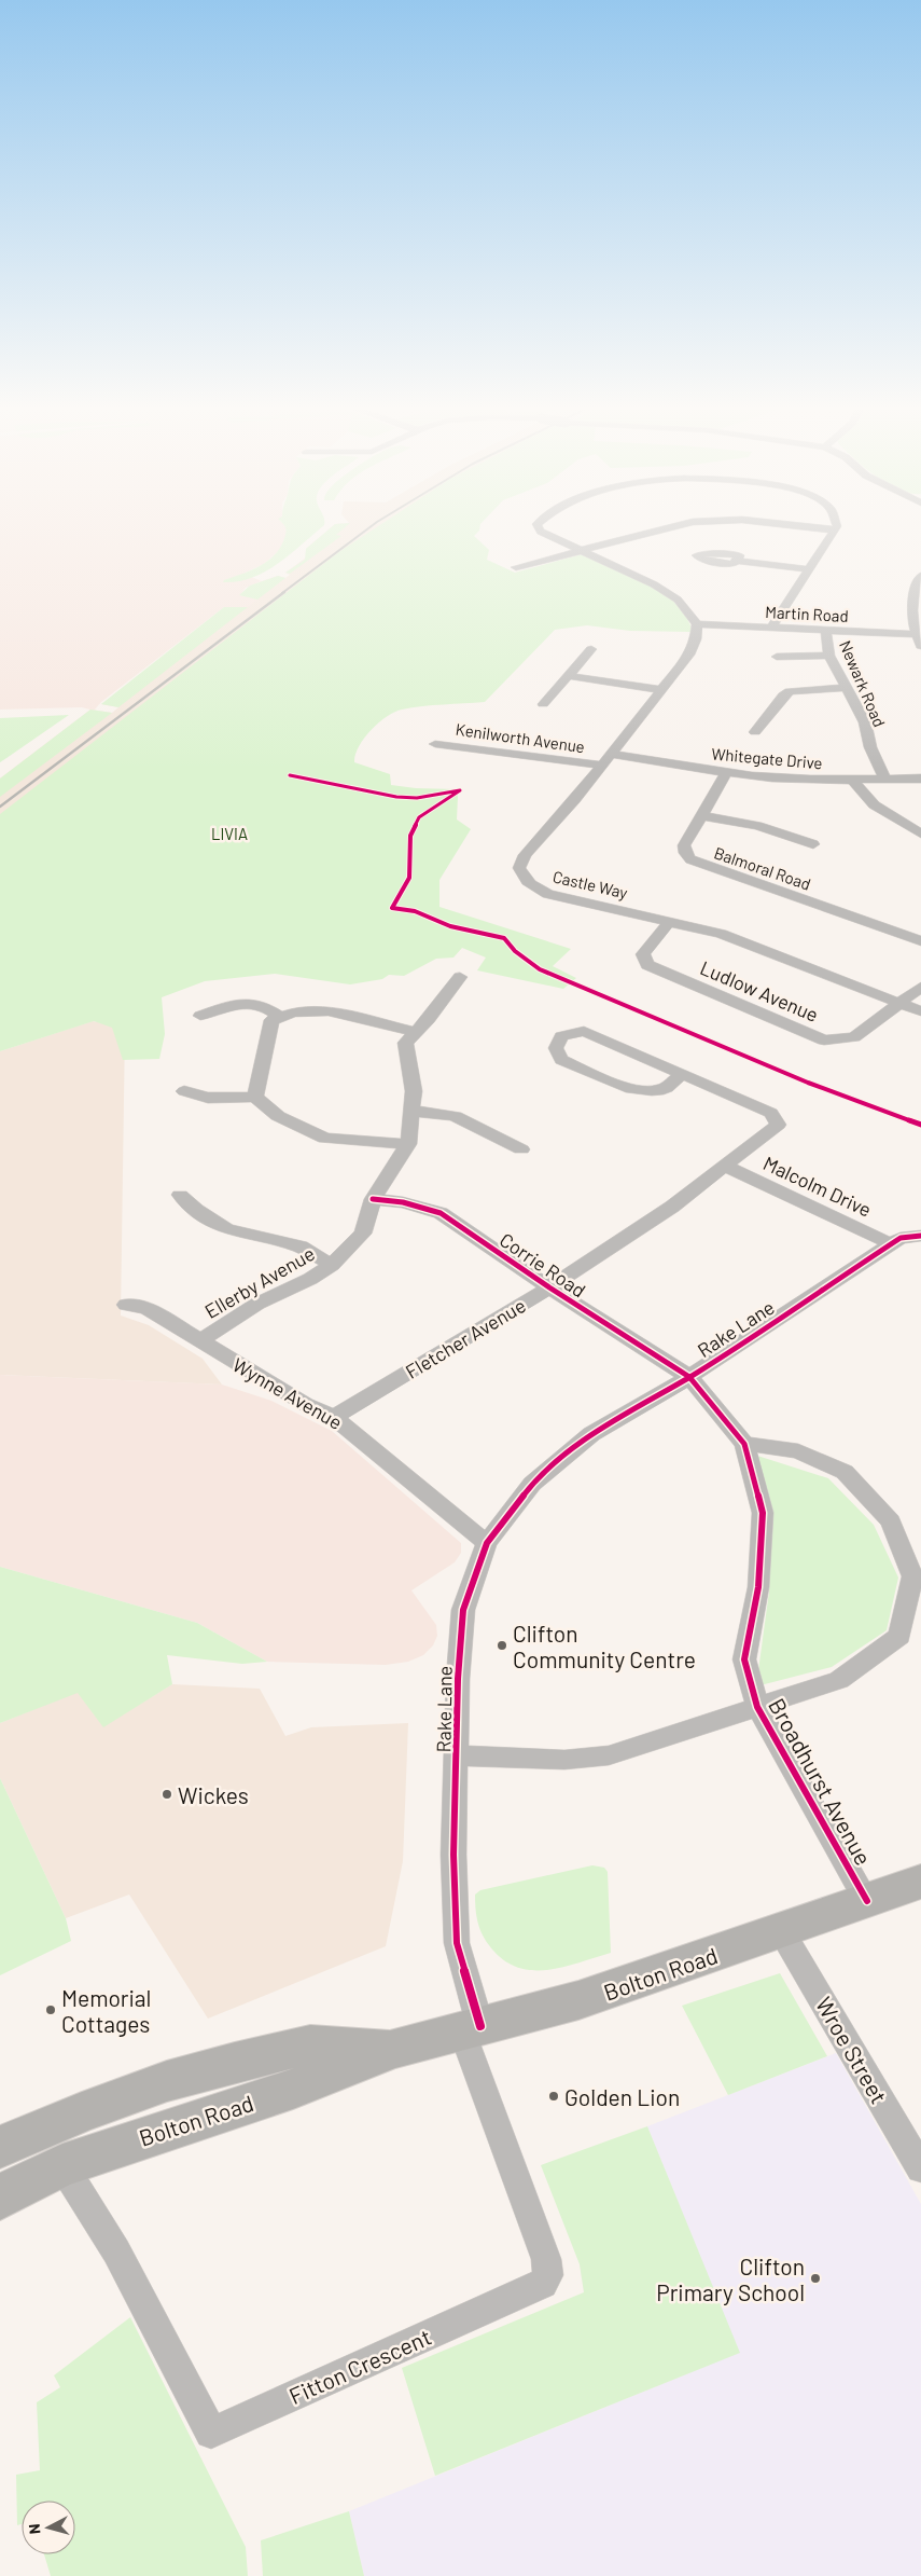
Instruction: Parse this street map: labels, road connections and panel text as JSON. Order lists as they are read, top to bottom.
{
  "streets": {
    "main road": ["Bolton Road"],
    "street": [
      "Martin Road",
      "Newark Road",
      "Kenilworth Avenue",
      "Whitegate Drive",
      "Balmoral Road",
      "Castle Way",
      "Ludlow Avenue",
      "Malcolm Drive",
      "Corrie Road",
      "Ellerby Avenue",
      "Rake Lane",
      "Fletcher Avenue",
      "Wynne Avenue",
      "Broadhurst Avenue",
      "Wroe Street",
      "Fitton Crescent"
    ]
  },
  "crossings": [
    ["Martin Road", "Newark Road"],
    ["Martin Road", "Castle Way"],
    ["Newark Road", "Whitegate Drive"],
    ["Kenilworth Avenue", "Castle Way"],
    ["Whitegate Drive", "Balmoral Road"],
    ["Whitegate Drive", "Castle Way"],
    ["Castle Way", "Ludlow Avenue"],
    ["Malcolm Drive", "Rake Lane"],
    ["Malcolm Drive", "Fletcher Avenue"],
    ["Corrie Road", "Ellerby Avenue"],
    ["Corrie Road", "Rake Lane"],
    ["Corrie Road", "Fletcher Avenue"],
    ["Corrie Road", "Broadhurst Avenue"],
    ["Ellerby Avenue", "Wynne Avenue"],
    ["Rake Lane", "Wynne Avenue"],
    ["Rake Lane", "Broadhurst Avenue"],
    ["Rake Lane", "Bolton Road"],
    ["Rake Lane", "Fitton Crescent"],
    ["Fletcher Avenue", "Wynne Avenue"],
    ["Broadhurst Avenue", "Bolton Road"],
    ["Bolton Road", "Wroe Street"],
    ["Bolton Road", "Fitton Crescent"]
  ],
  "parks": ["LIVIA"],
  "places": [
    "Clifton Community Centre",
    "Wickes",
    "Memorial Cottages",
    "Golden Lion",
    "Clifton Primary School"
  ],
  "north": "left"
}
